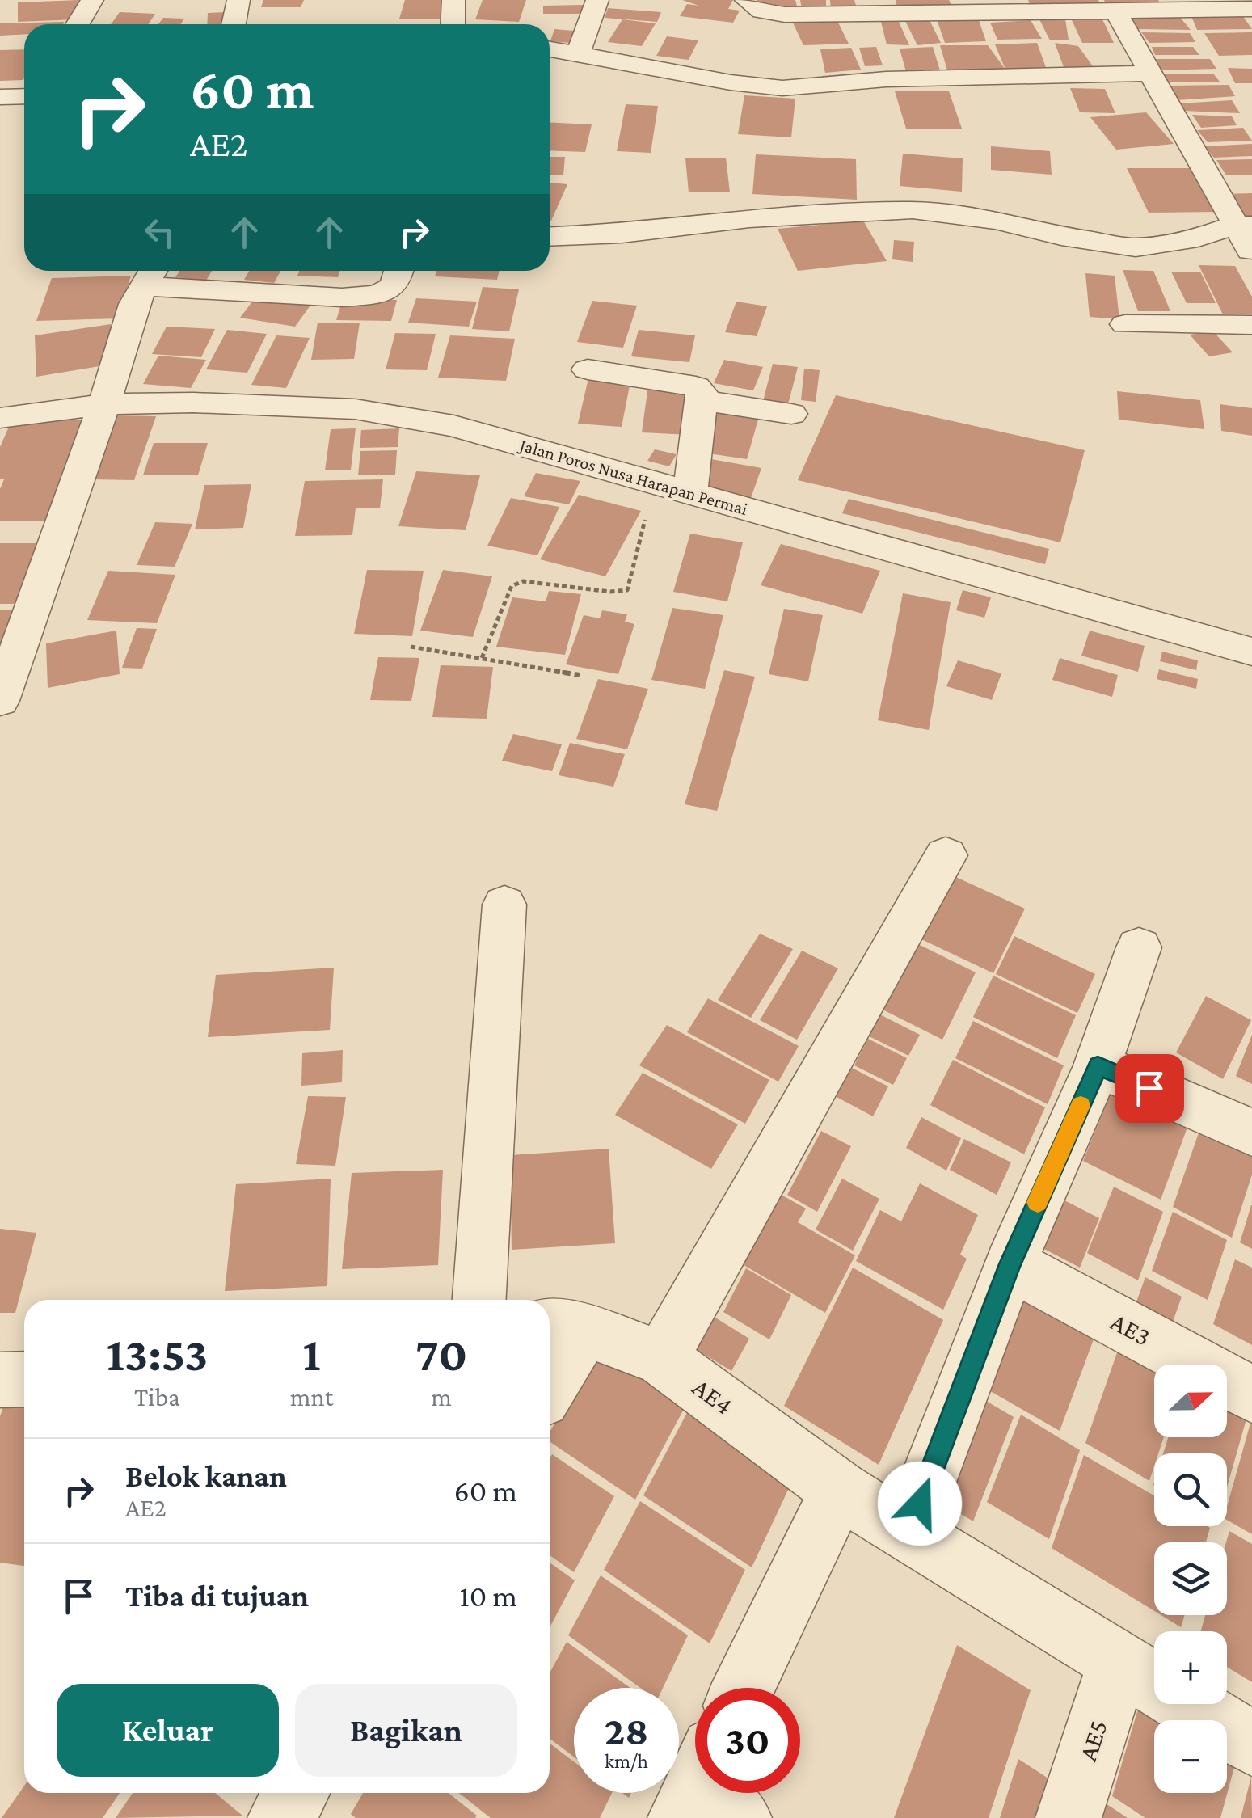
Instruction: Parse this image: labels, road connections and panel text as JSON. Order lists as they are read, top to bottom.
{
  "streets": {
    "street": [
      "Jalan Poros Nusa Harapan Permai",
      "AE3",
      "AE4",
      "AE5"
    ]
  },
  "crossings": [
    ["AE4", "AE5"]
  ],
  "north": "right",
  "page": {
    "turn": ["60 m", "AE2"],
    "eta": [
      "13:53",
      "Tiba",
      "1",
      "mnt",
      "70",
      "m"
    ],
    "map_buttons": ["+", "−"],
    "list": [
      {
        "name": "Belok kanan",
        "note": "AE2",
        "value": "60 m"
      },
      {
        "name": "Tiba di tujuan",
        "value": "10 m"
      }
    ],
    "buttons": ["Keluar", "Bagikan"],
    "speed": "28 km/h",
    "limit": "30"
  }
}
